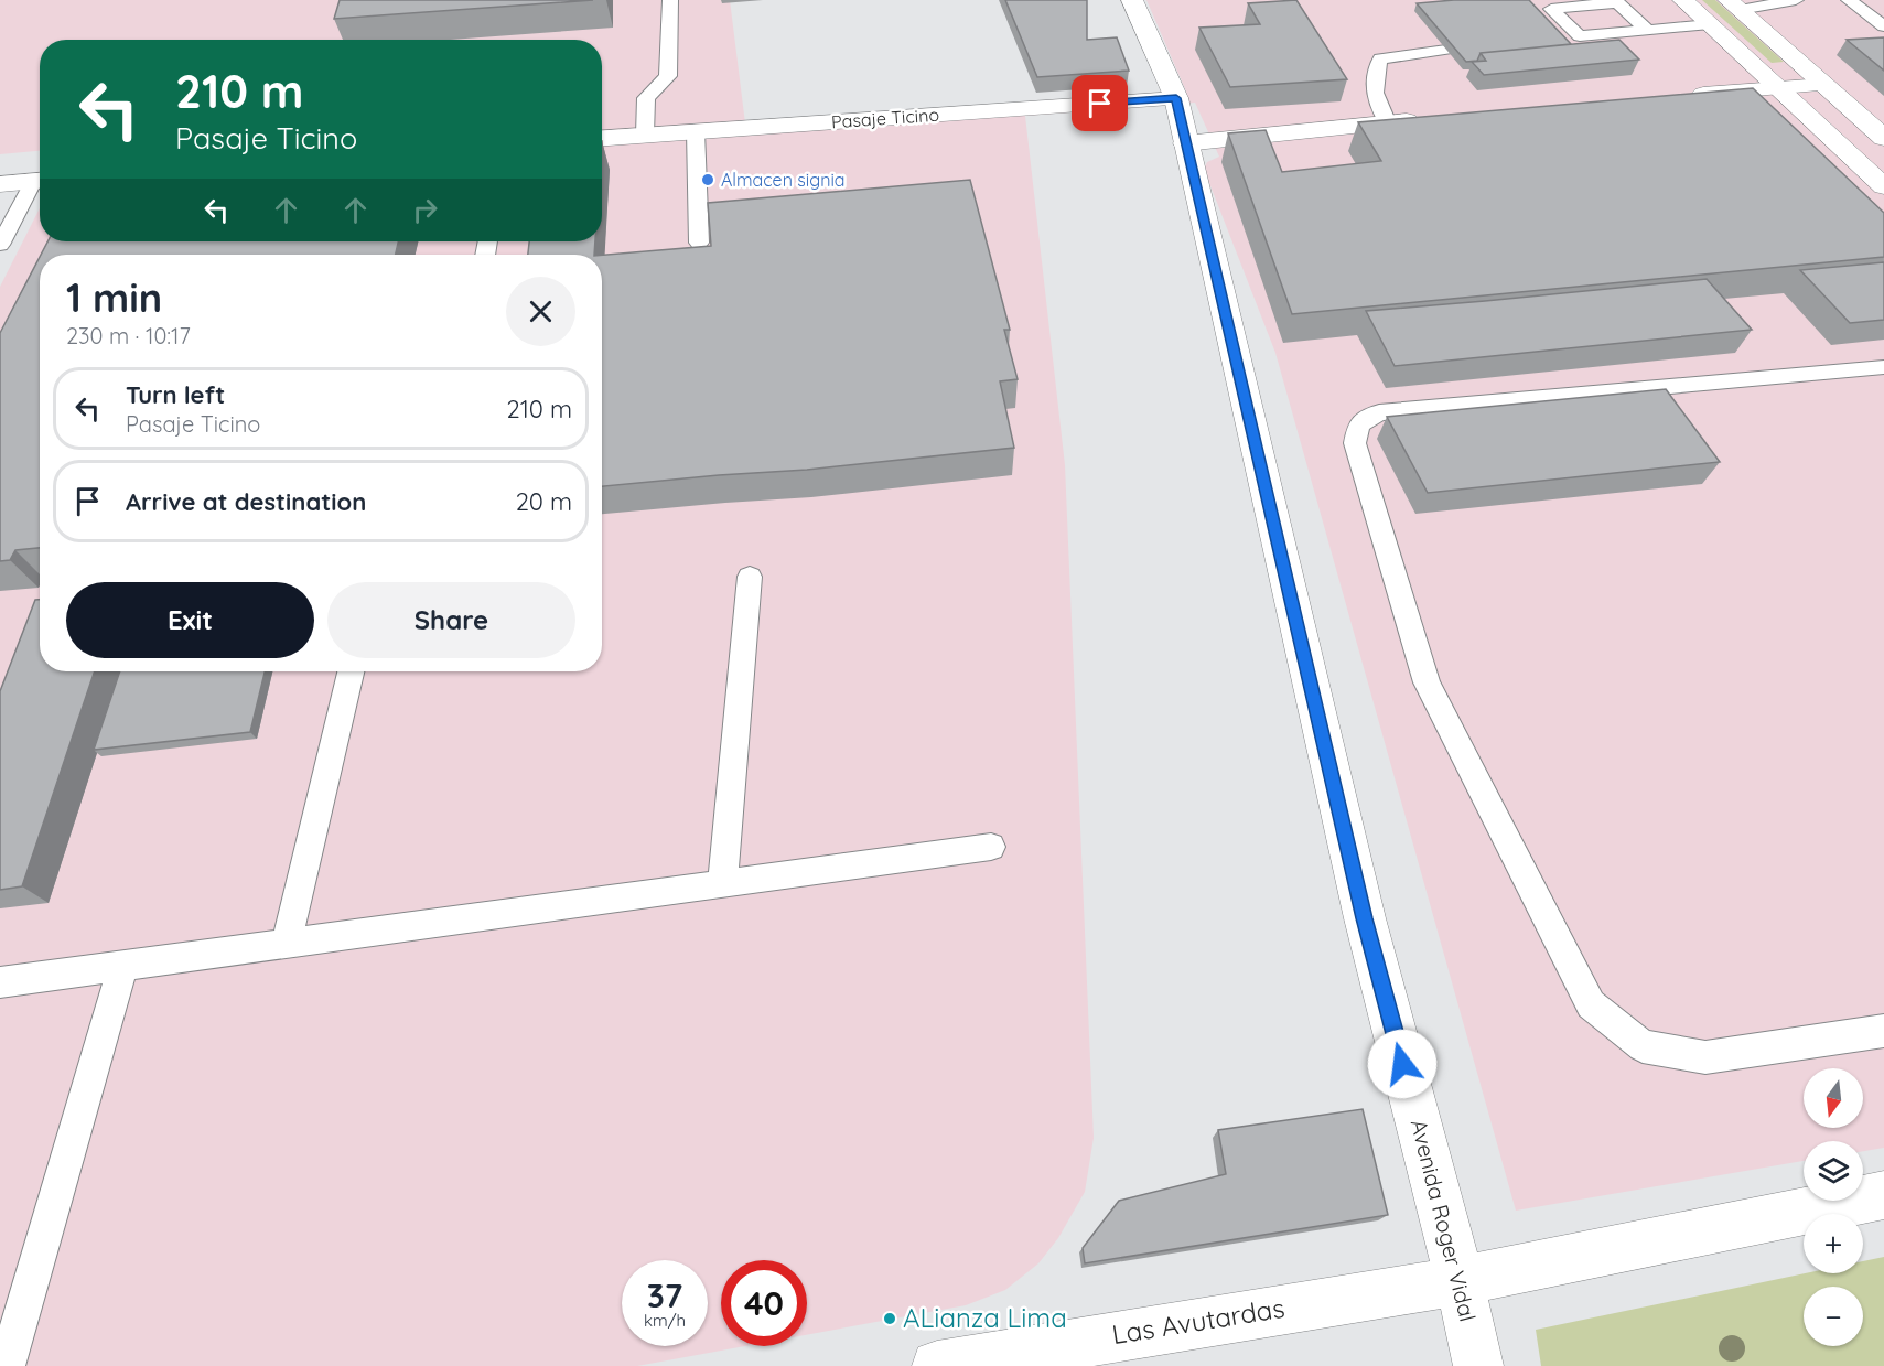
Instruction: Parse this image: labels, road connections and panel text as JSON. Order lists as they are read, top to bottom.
{
  "streets": {
    "street": ["Pasaje Ticino", "Avenida Roger Vidal", "Las Avutardas"]
  },
  "crossings": [
    ["Pasaje Ticino", "Avenida Roger Vidal"],
    ["Avenida Roger Vidal", "Las Avutardas"]
  ],
  "places": ["Almacen signia", "ALianza Lima"],
  "north": "bottom",
  "page": {
    "turn": ["210 m", "Pasaje Ticino"],
    "heading": ["1 min", "230 m · 10:17"],
    "list": [
      {
        "name": "Turn left",
        "note": "Pasaje Ticino",
        "value": "210 m"
      },
      {
        "name": "Arrive at destination",
        "value": "20 m"
      }
    ],
    "buttons": ["Exit", "Share"],
    "map_buttons": ["+", "−"],
    "speed": "37 km/h",
    "limit": "40"
  }
}
